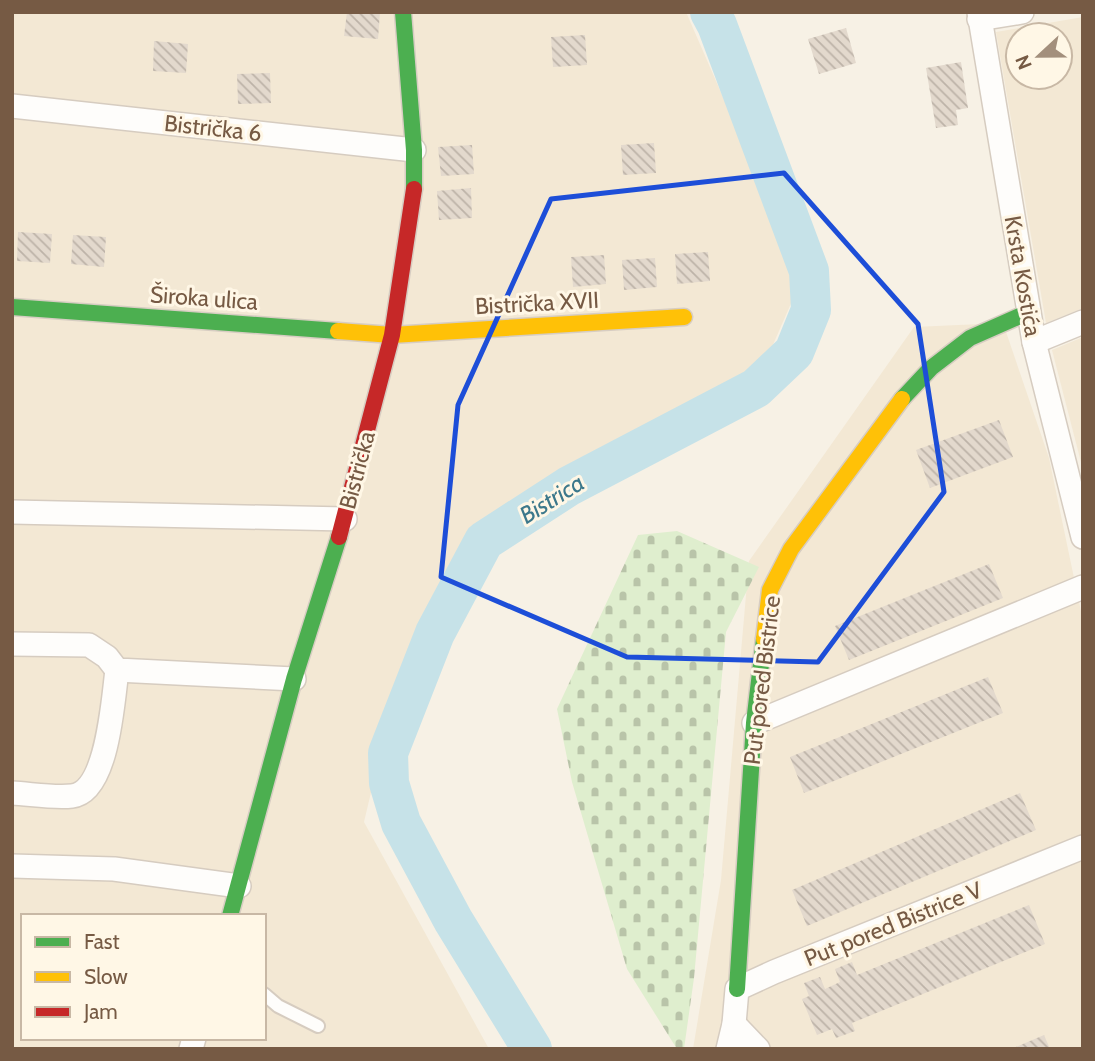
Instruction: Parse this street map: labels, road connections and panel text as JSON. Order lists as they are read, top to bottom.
{
  "streets": {
    "street": [
      "Bistrička 6",
      "Krsta Kostića",
      "Široka ulica",
      "Bistrička XVII",
      "Bistrička",
      "Put pored Bistrice",
      "Put pored Bistrice V"
    ]
  },
  "crossings": [
    ["Bistrička 6", "Bistrička"],
    ["Krsta Kostića", "Put pored Bistrice"],
    ["Široka ulica", "Bistrička XVII"],
    ["Široka ulica", "Bistrička"],
    ["Bistrička XVII", "Bistrička"],
    ["Put pored Bistrice", "Put pored Bistrice V"]
  ],
  "water": ["Bistrica"],
  "legend": ["Fast", "Slow", "Jam"],
  "north": "left"
}
